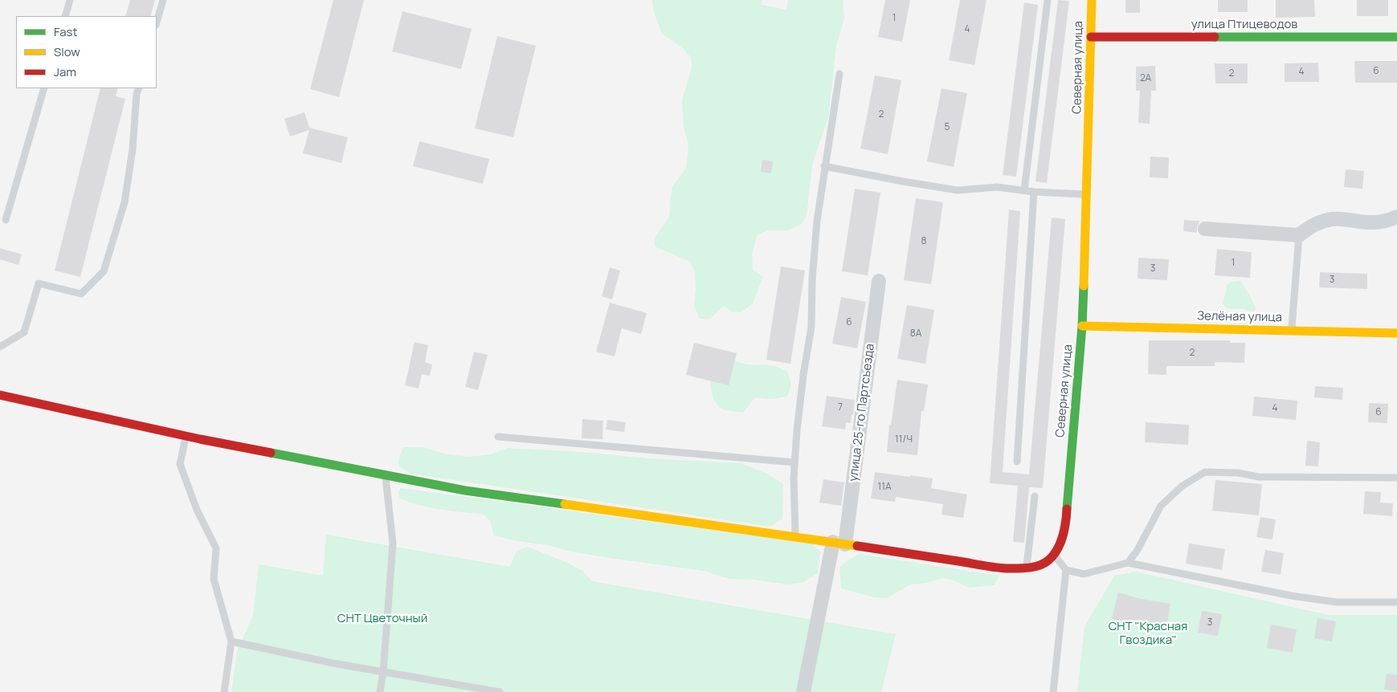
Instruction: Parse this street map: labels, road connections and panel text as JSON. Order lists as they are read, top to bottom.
{
  "streets": {
    "street": [
      "улица Птицеводов",
      "Северная улица",
      "Зелёная улица",
      "улица 25-го Партсъезда"
    ]
  },
  "crossings": [
    ["улица Птицеводов", "Северная улица"],
    ["Северная улица", "Зелёная улица"]
  ],
  "parks": ["СНТ Цветочный", "СНТ \"Красная Гвоздика\""],
  "house_numbers": [
    "1",
    "4",
    "6",
    "4",
    "2",
    "2А",
    "2",
    "5",
    "8",
    "1",
    "3",
    "3",
    "6",
    "8А",
    "2",
    "7",
    "4",
    "6",
    "11/Ч",
    "11А",
    "3"
  ],
  "legend": ["Fast", "Slow", "Jam"]
}
